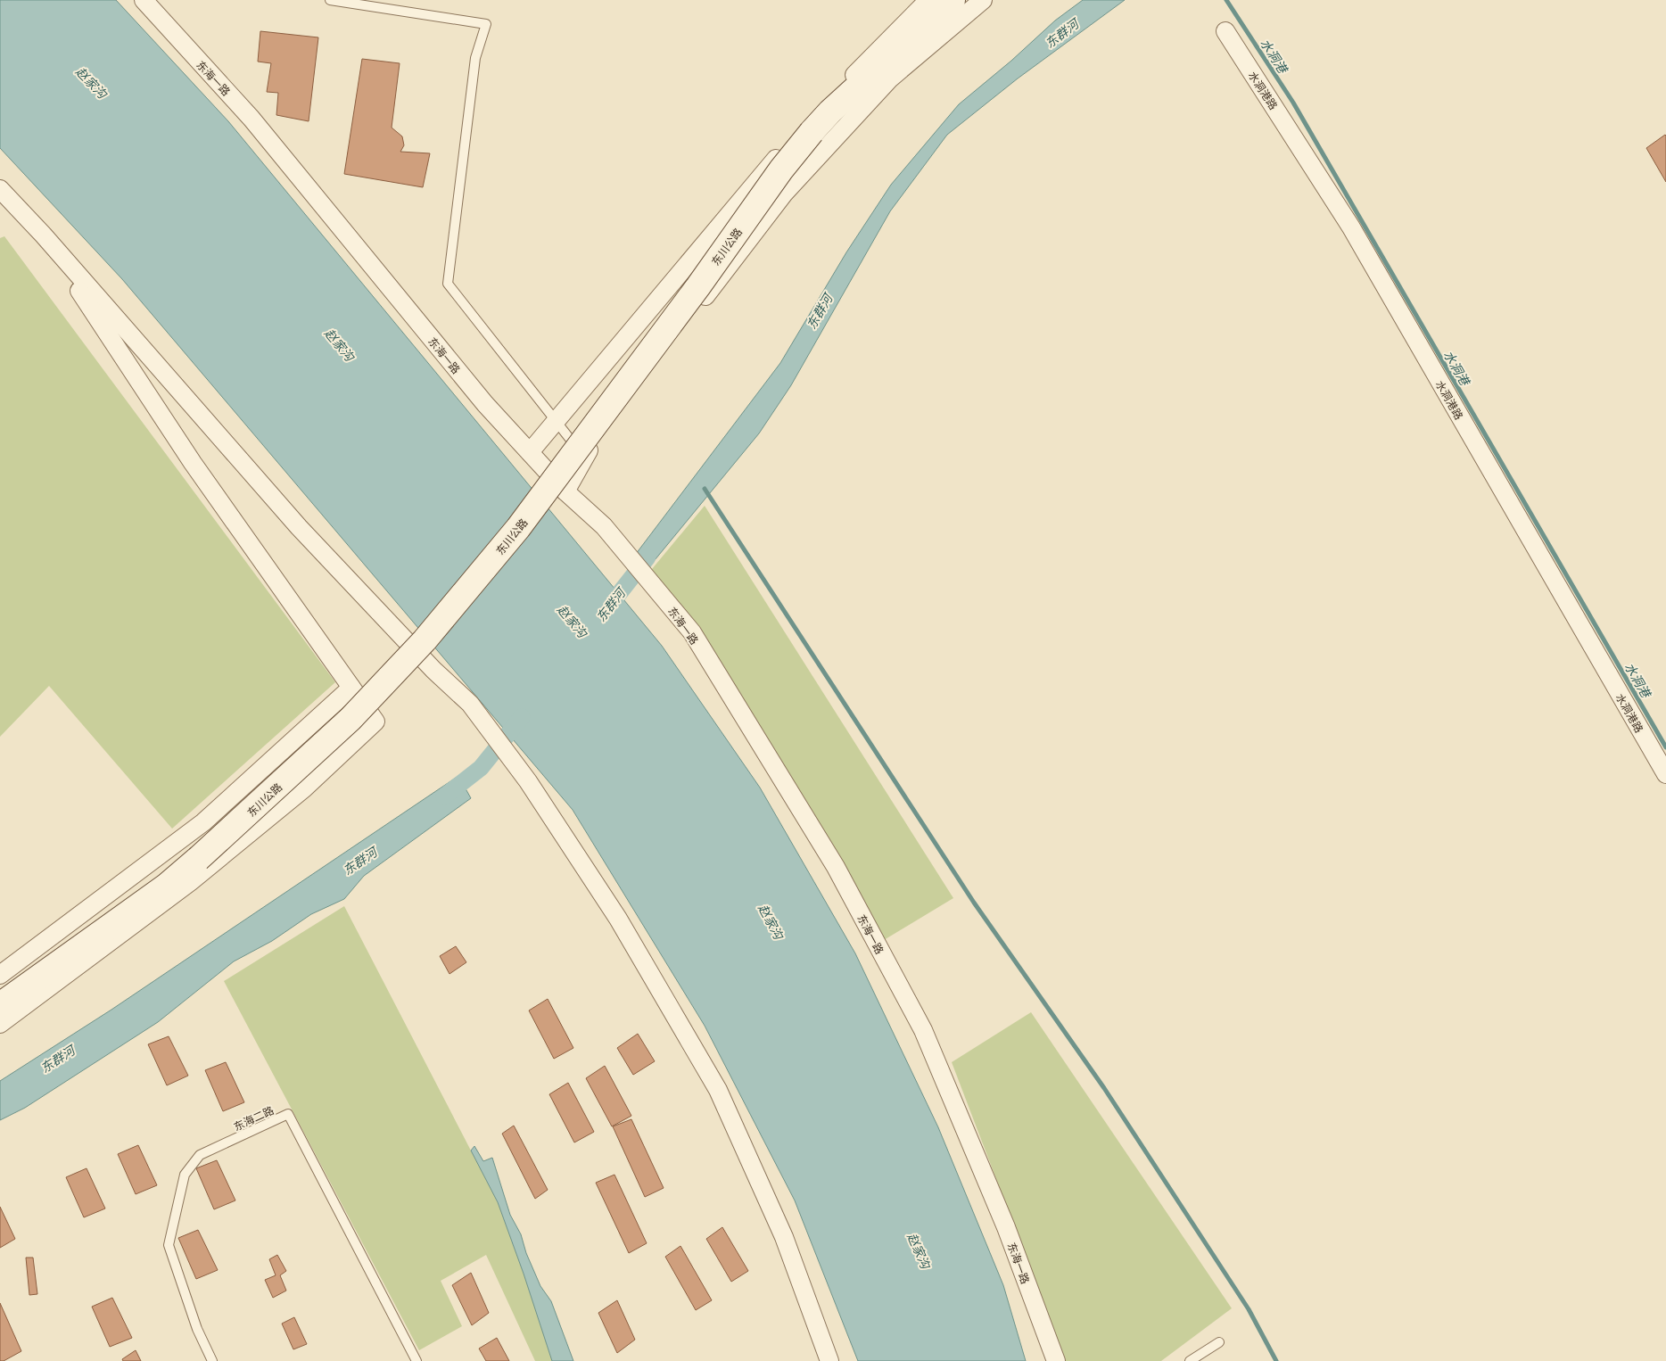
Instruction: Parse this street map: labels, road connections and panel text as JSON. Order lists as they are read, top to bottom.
{
  "streets": {
    "street": ["东海一路", "水洞港路", "东川公路"],
    "lane": ["东海二路"]
  },
  "water": ["东群河", "水洞港", "赵家沟"]
}
